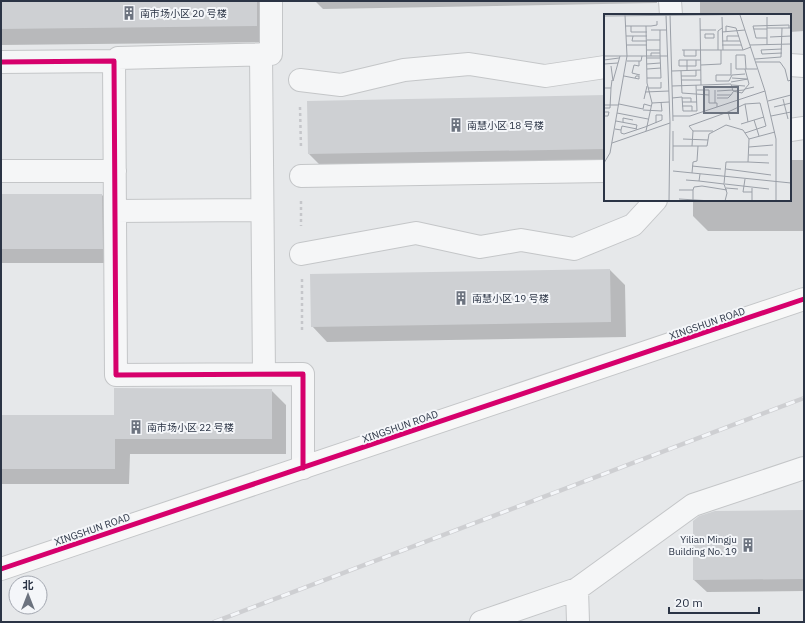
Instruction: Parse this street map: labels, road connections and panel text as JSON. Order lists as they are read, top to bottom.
{
  "streets": {
    "street": ["XINGSHUN ROAD"]
  },
  "places": {
    "building": [
      "南市场小区 20 号楼",
      "南慧小区 18 号楼",
      "南慧小区 19 号楼",
      "南市场小区 22 号楼",
      "Yilian Mingju Building No. 19"
    ]
  },
  "scale_bar": "20 m",
  "north": "top"
}
